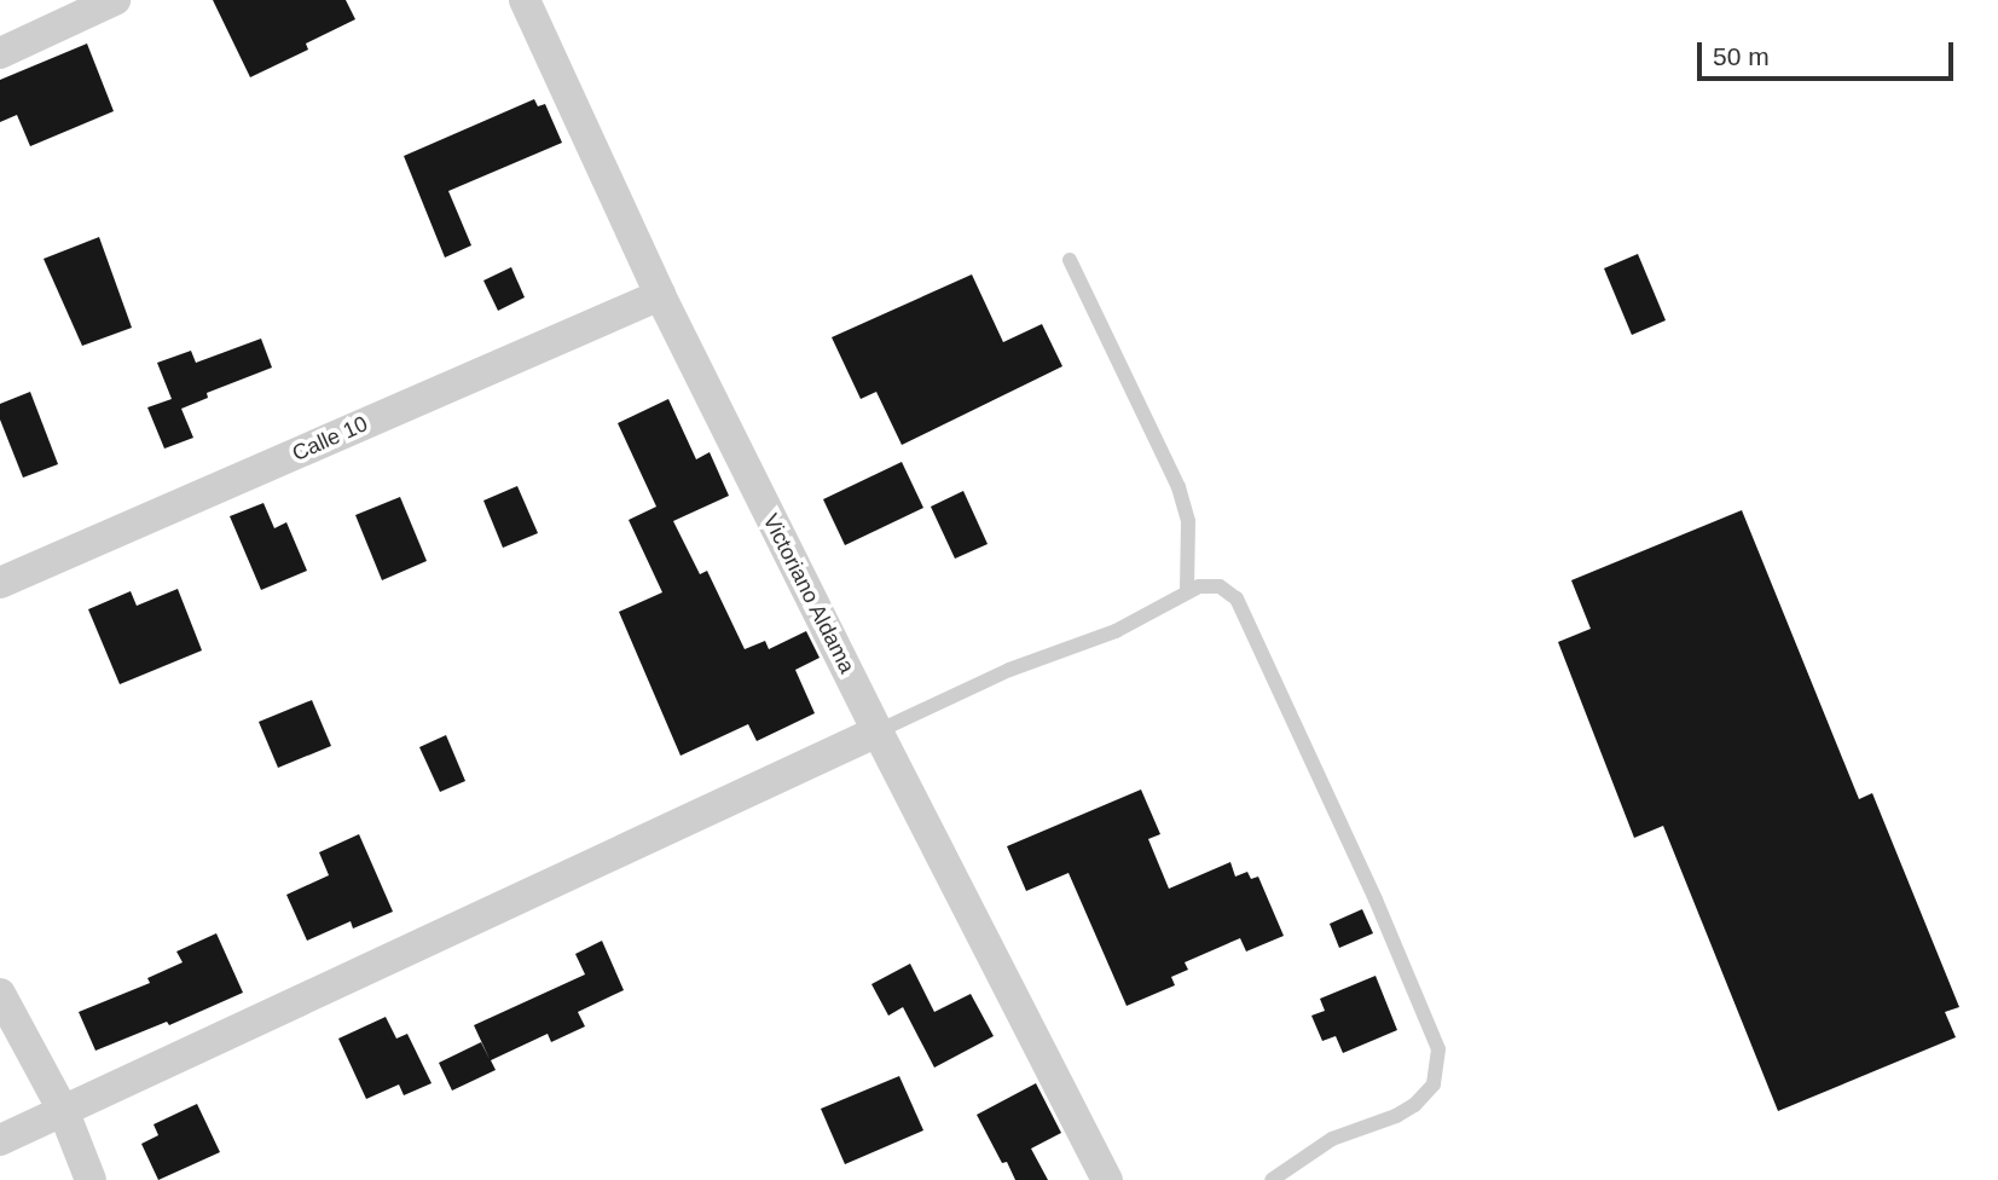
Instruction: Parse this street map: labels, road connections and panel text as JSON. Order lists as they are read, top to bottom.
{
  "streets": {
    "street": ["Calle 10", "Victoriano Aldama"]
  },
  "crossings": [
    ["Calle 10", "Victoriano Aldama"]
  ],
  "scale_bar": "50 m"
}
